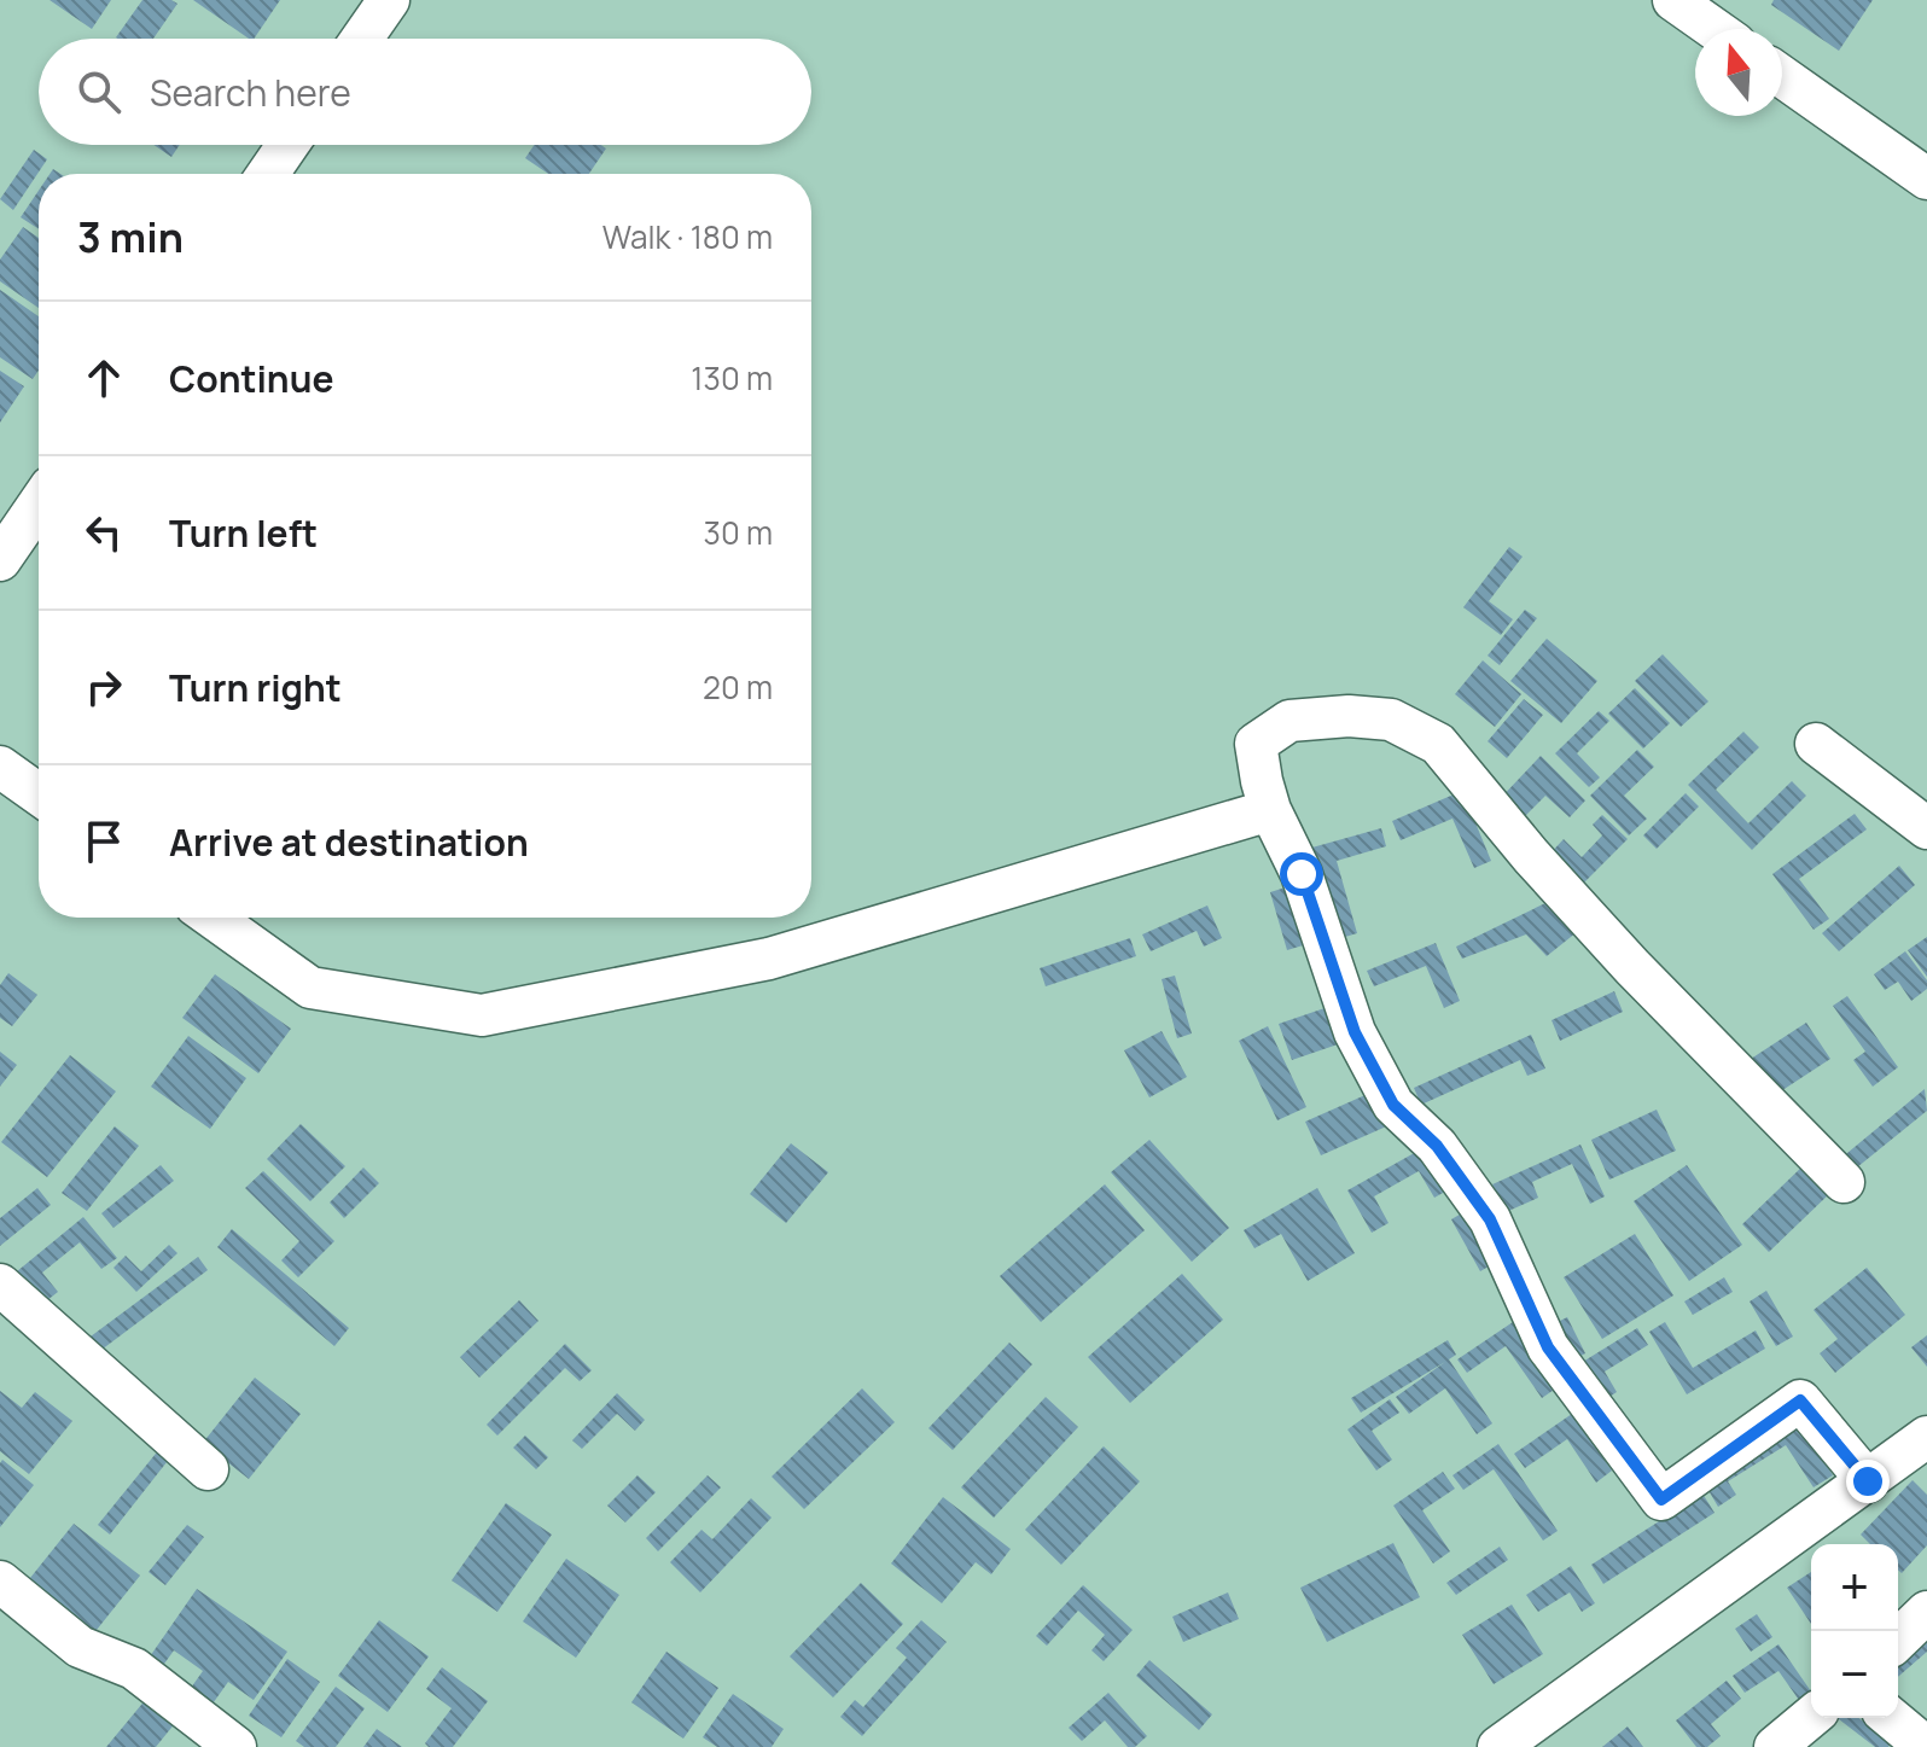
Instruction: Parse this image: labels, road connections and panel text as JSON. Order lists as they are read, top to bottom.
{
  "north": "top",
  "page": {
    "search": "Search here",
    "heading": ["3 min", "Walk · 180 m"],
    "list": [
      ["Continue", "130 m"],
      ["Turn left", "30 m"],
      ["Turn right", "20 m"],
      "Arrive at destination"
    ],
    "map_buttons": ["+", "−"]
  }
}
